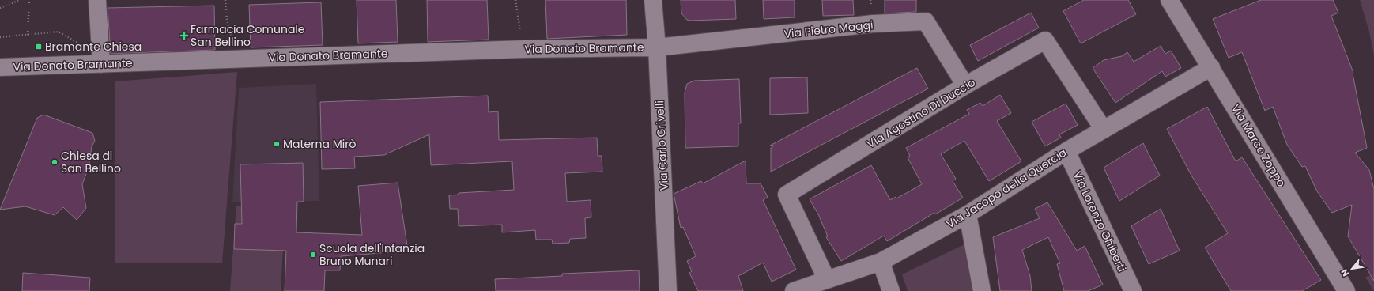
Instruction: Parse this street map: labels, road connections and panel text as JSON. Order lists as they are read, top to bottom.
{
  "streets": {
    "street": [
      "Via Pietro Maggi",
      "Via Donato Bramante",
      "Via Agostino Di Duccio",
      "Via Carlo Crivelli",
      "Via Marco Zoppo",
      "Via Jacopo della Quercia",
      "Via Lorenzo Ghiberti"
    ]
  },
  "crossings": [
    ["Via Pietro Maggi", "Via Donato Bramante"],
    ["Via Pietro Maggi", "Via Agostino Di Duccio"],
    ["Via Pietro Maggi", "Via Carlo Crivelli"],
    ["Via Donato Bramante", "Via Carlo Crivelli"],
    ["Via Agostino Di Duccio", "Via Jacopo della Quercia"],
    ["Via Marco Zoppo", "Via Jacopo della Quercia"],
    ["Via Jacopo della Quercia", "Via Lorenzo Ghiberti"]
  ],
  "places": {
    "health": ["Farmacia Comunale San Bellino"],
    "transit": ["Bramante Chiesa"],
    "other": ["Materna Mirò", "Chiesa di San Bellino", "Scuola dell'Infanzia Bruno Munari"]
  },
  "north": "bottom left"
}
